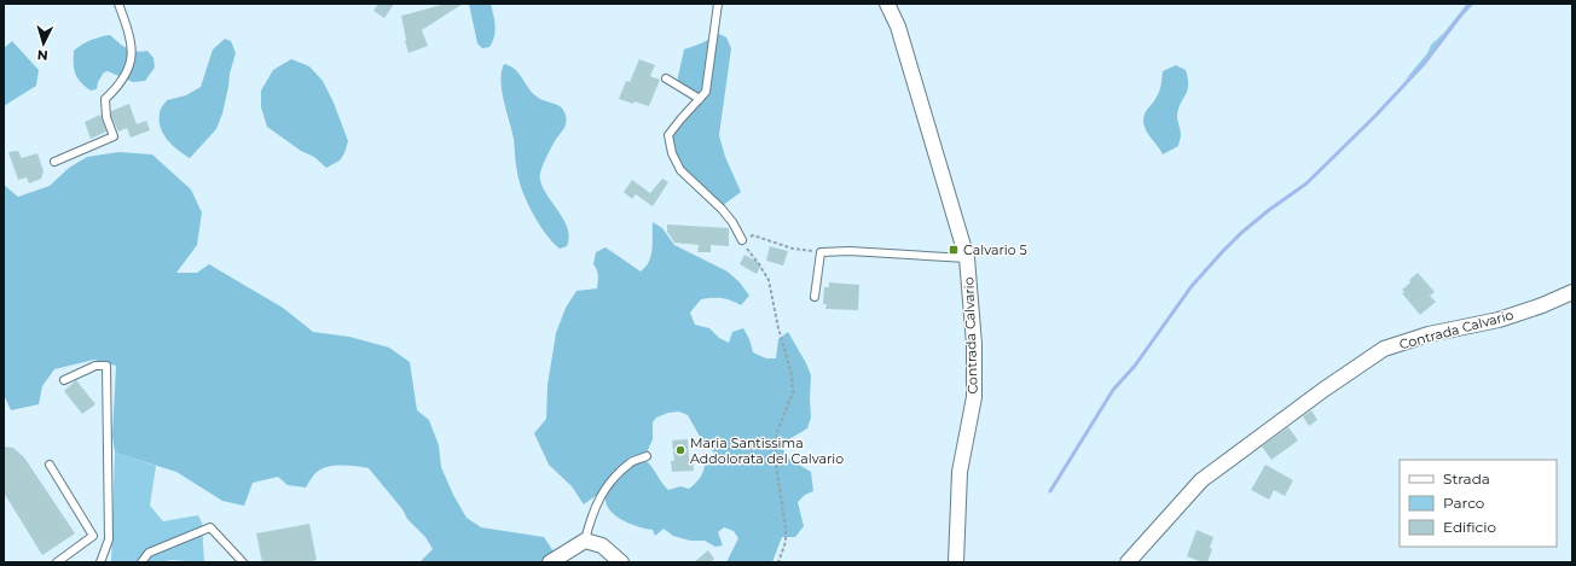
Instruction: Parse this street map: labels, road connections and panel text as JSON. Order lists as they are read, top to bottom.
{
  "streets": {
    "street": ["Contrada Calvario"]
  },
  "places": {
    "transit": ["Calvario 5"],
    "other": ["Maria Santissima Addolorata del Calvario"]
  },
  "legend": ["Strada", "Parco", "Edificio"],
  "north": "bottom"
}
